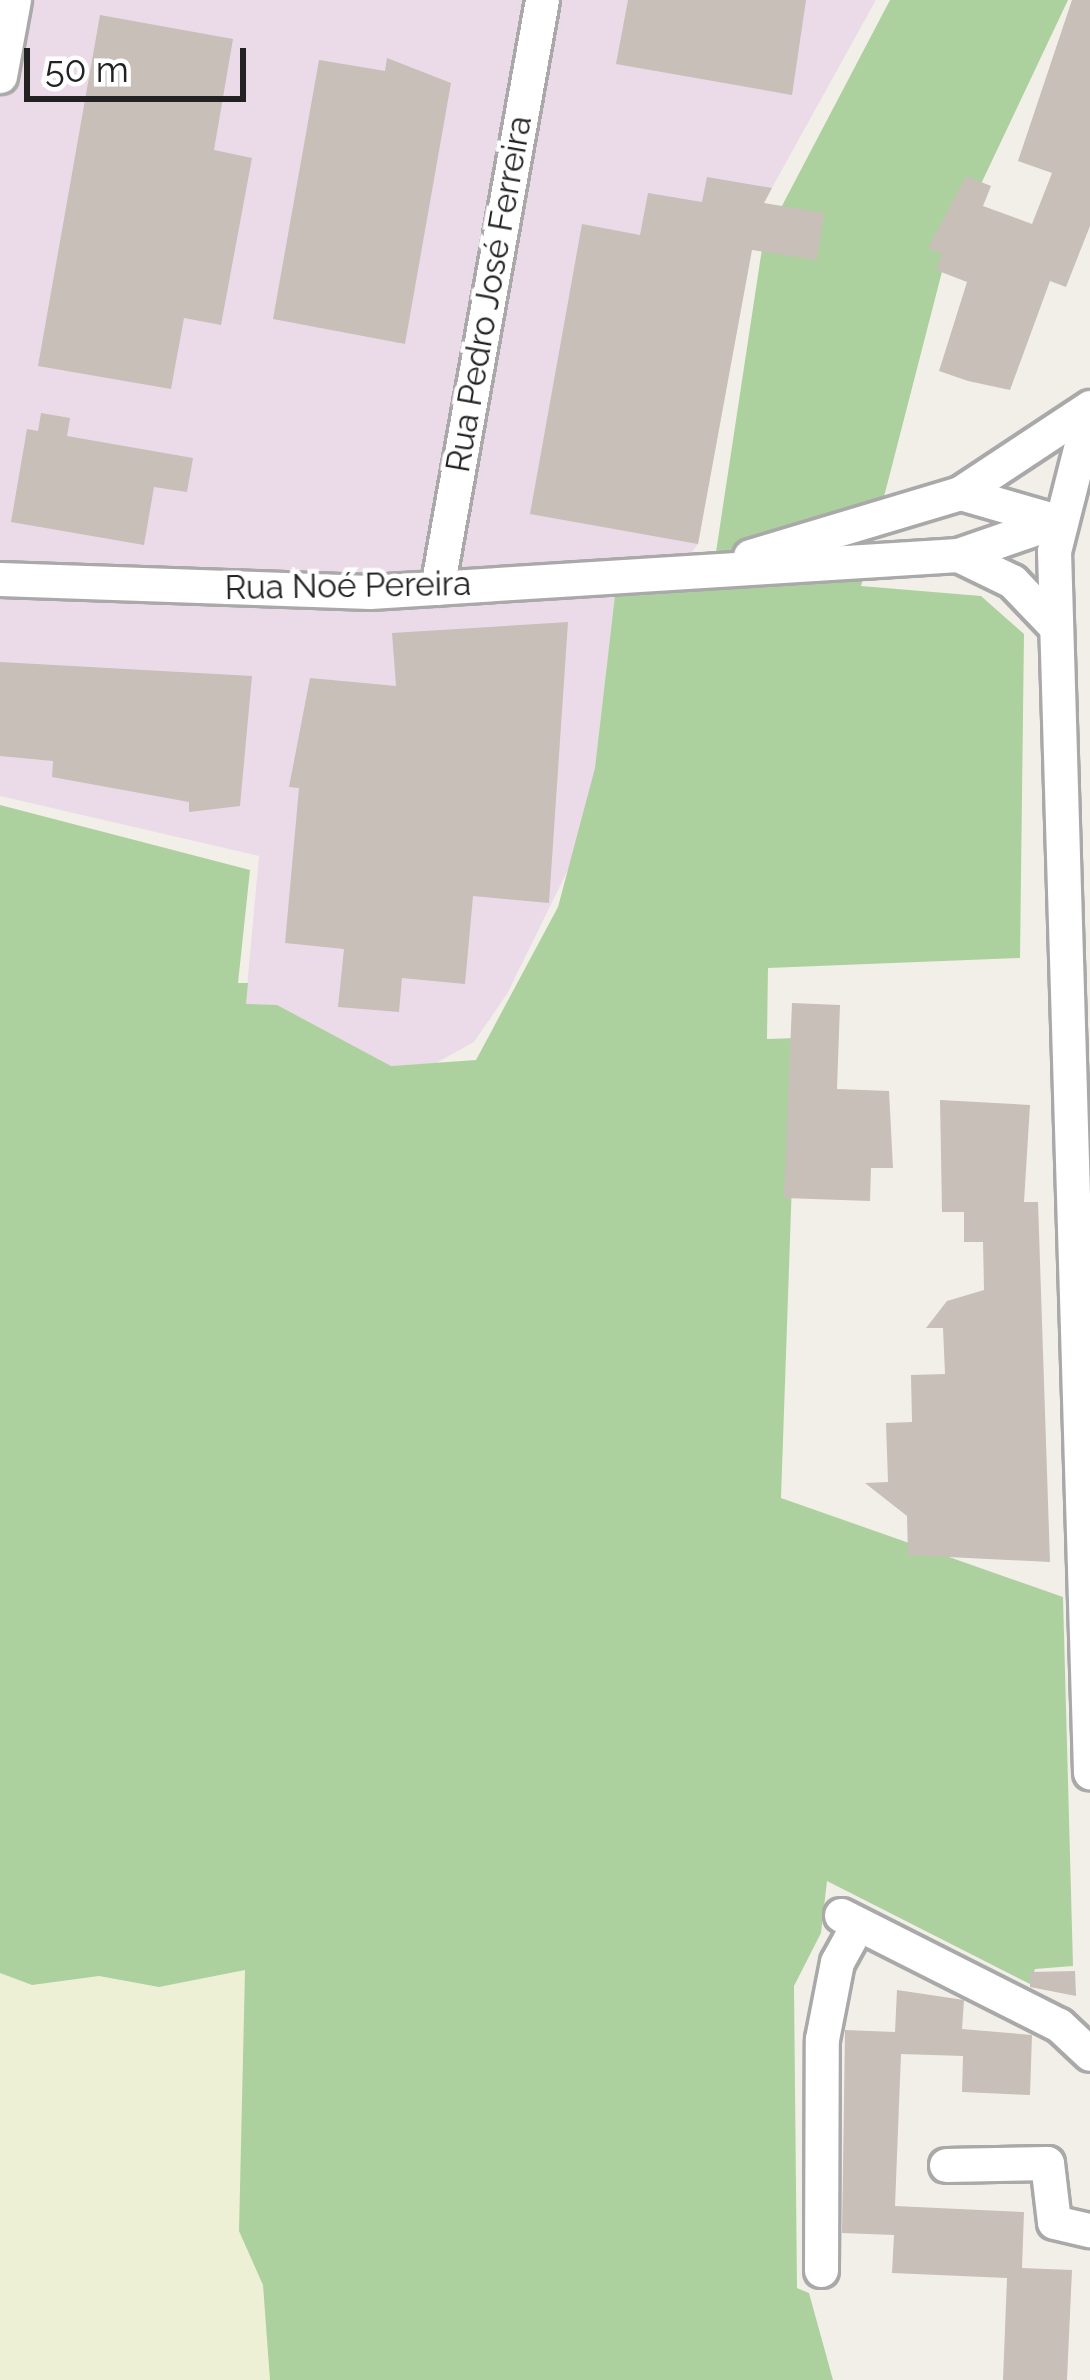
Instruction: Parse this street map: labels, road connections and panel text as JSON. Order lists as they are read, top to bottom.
{
  "streets": {
    "street": ["Rua Pedro José Ferreira", "Rua Noé Pereira"]
  },
  "crossings": [
    ["Rua Pedro José Ferreira", "Rua Noé Pereira"]
  ],
  "scale_bar": "50 m"
}
